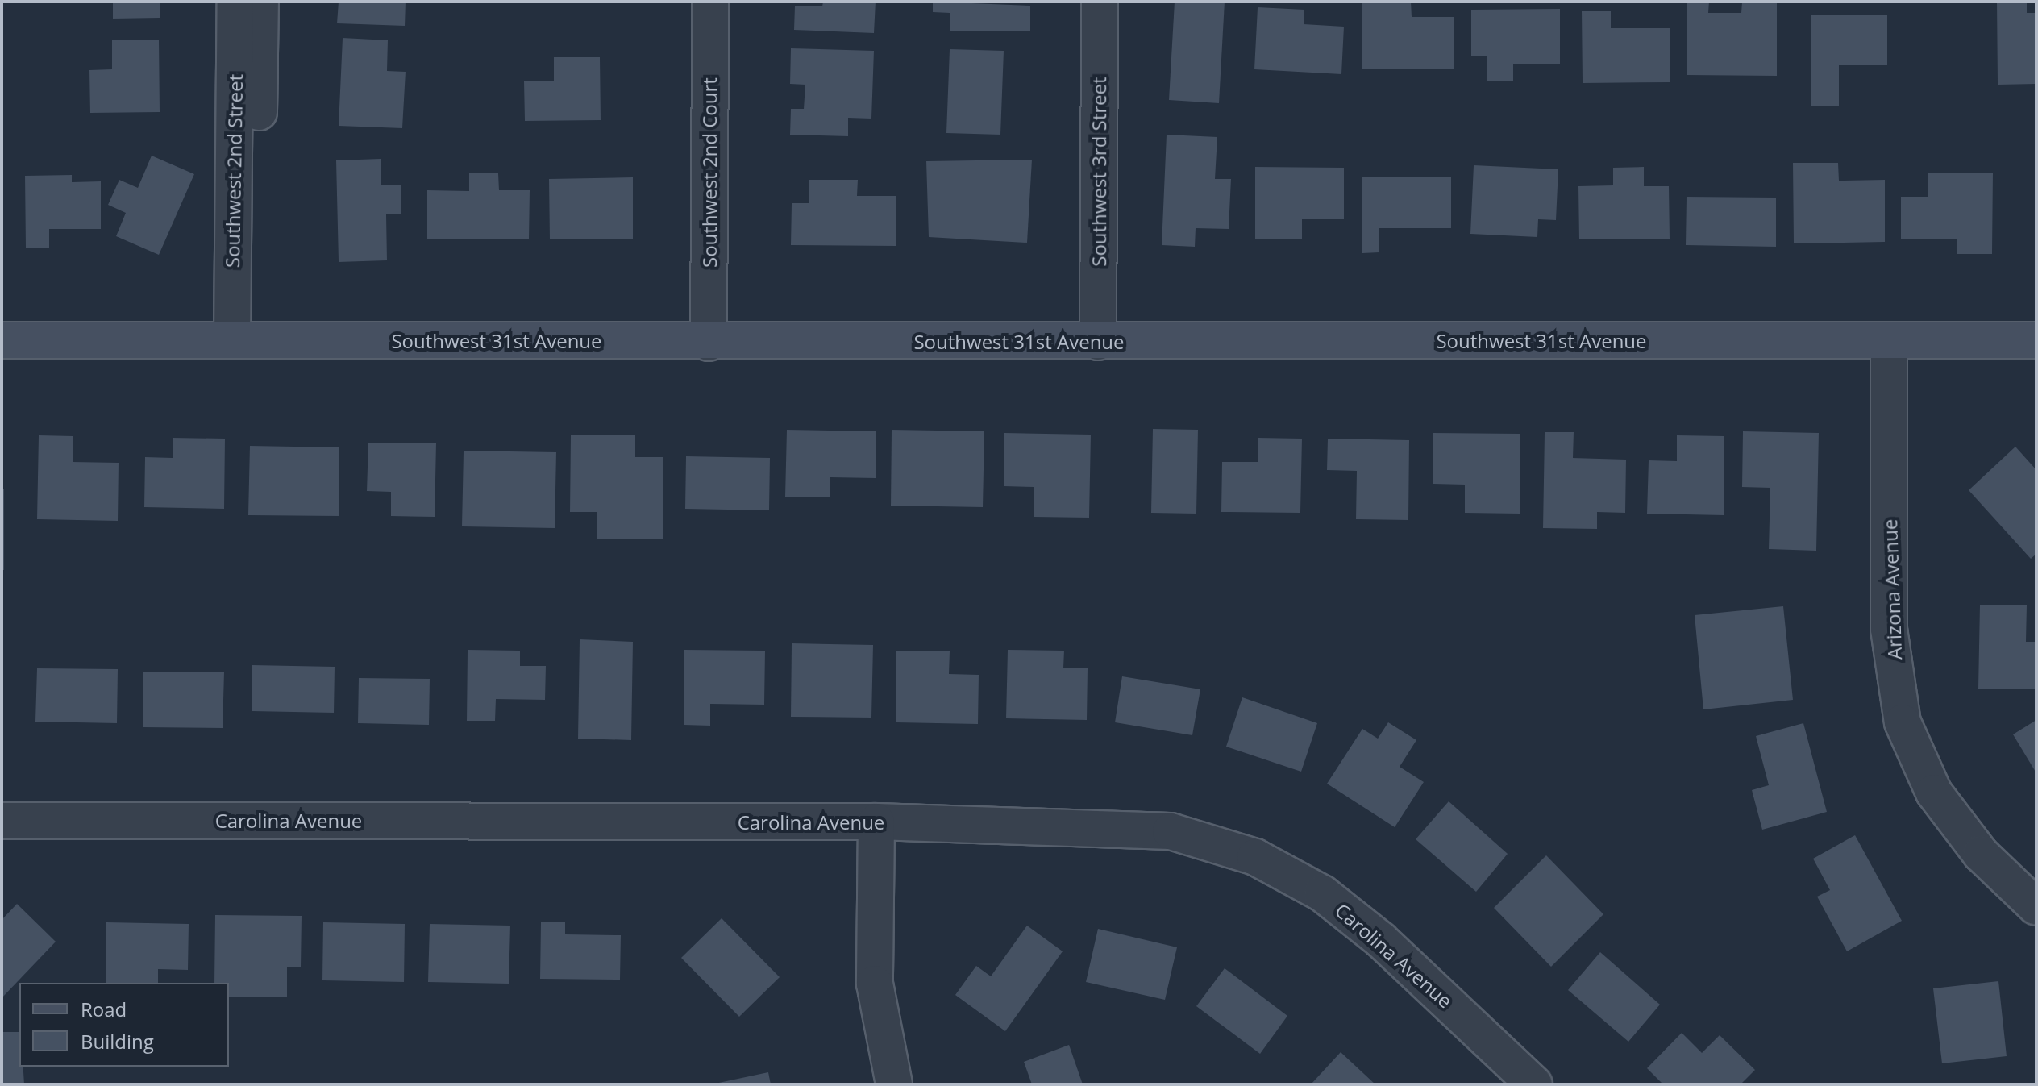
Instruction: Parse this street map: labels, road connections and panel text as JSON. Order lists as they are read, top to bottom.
{
  "streets": {
    "main road": ["Southwest 31st Avenue"],
    "street": [
      "Southwest 2nd Street",
      "Southwest 3rd Street",
      "Southwest 2nd Court",
      "Arizona Avenue",
      "Carolina Avenue"
    ]
  },
  "crossings": [
    ["Southwest 2nd Street", "Southwest 31st Avenue"],
    ["Southwest 3rd Street", "Southwest 31st Avenue"],
    ["Southwest 2nd Court", "Southwest 31st Avenue"],
    ["Southwest 31st Avenue", "Arizona Avenue"]
  ],
  "legend": ["Road", "Building"]
}
